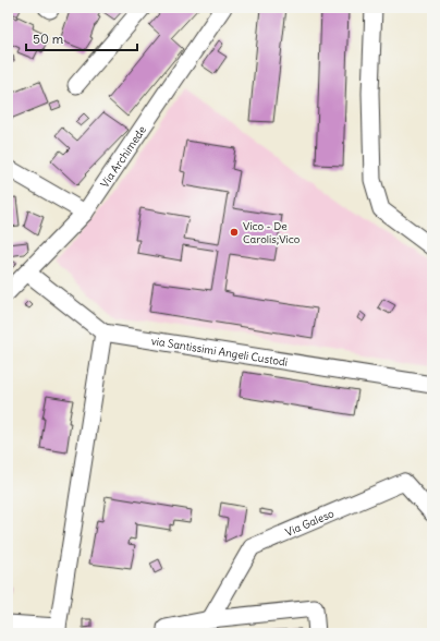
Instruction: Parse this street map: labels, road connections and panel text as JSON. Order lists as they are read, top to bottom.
{
  "streets": {
    "street": ["Via Archimede", "via Santissimi Angeli Custodi", "Via Galeso"]
  },
  "crossings": [
    ["Via Archimede", "via Santissimi Angeli Custodi"]
  ],
  "places": ["Vico - De Carolis;Vico"],
  "scale_bar": "50 m"
}
